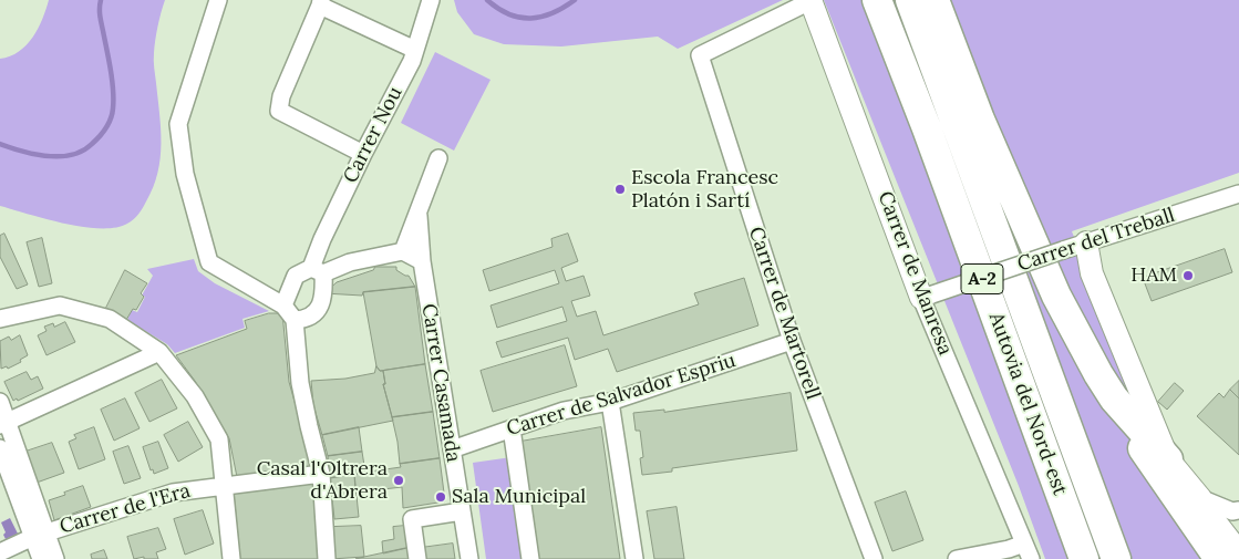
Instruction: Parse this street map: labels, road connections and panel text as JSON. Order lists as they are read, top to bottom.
{
  "streets": {
    "highway": ["A-2", "Autovia del Nord-est"],
    "street": [
      "Carrer Nou",
      "Carrer del Treball",
      "Carrer de Manresa",
      "Carrer de Martorell",
      "Carrer Casamada",
      "Carrer de Salvador Espriu",
      "Carrer de l'Era"
    ]
  },
  "crossings": [
    ["Carrer del Treball", "Carrer de Manresa"],
    ["Carrer de Manresa", "Carrer de Martorell"],
    ["Carrer de Martorell", "Carrer de Salvador Espriu"],
    ["Carrer Casamada", "Carrer de Salvador Espriu"]
  ],
  "places": [
    "Escola Francesc Platón i Sartí",
    "HAM",
    "Casal l'Oltrera d'Abrera",
    "Sala Municipal"
  ]
}
